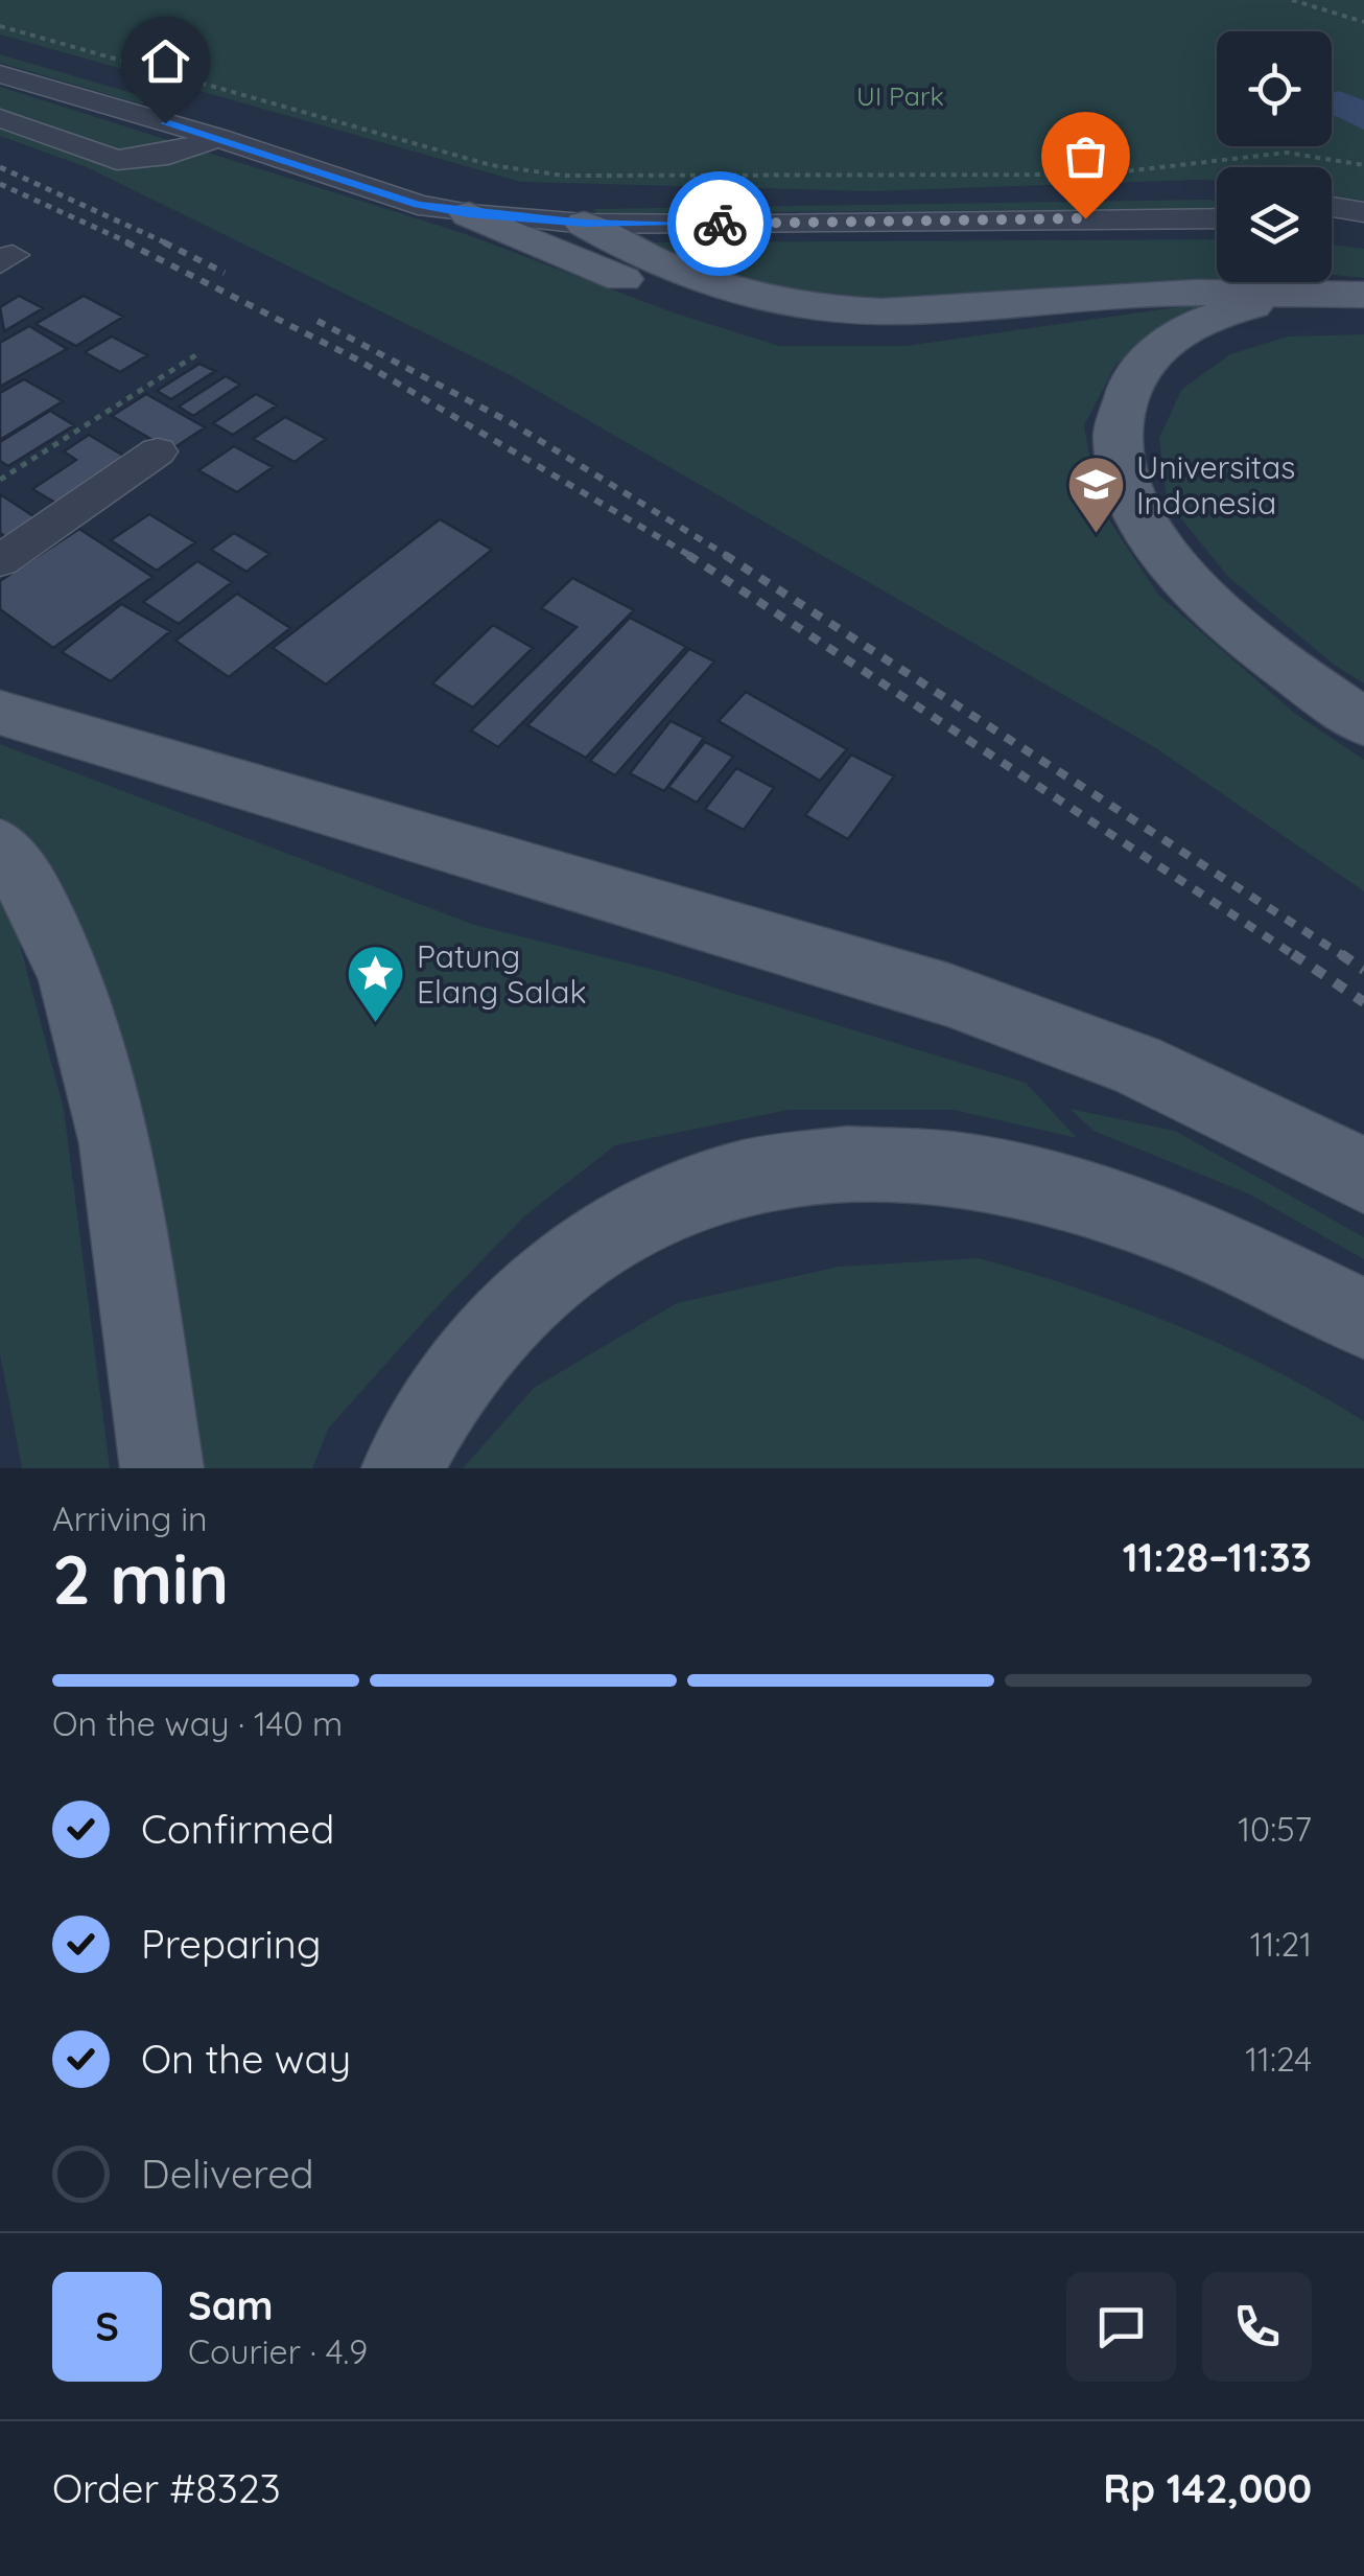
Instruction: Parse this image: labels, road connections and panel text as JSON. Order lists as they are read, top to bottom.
{
  "parks": ["UI Park"],
  "places": {
    "school or university": ["Universitas Indonesia"],
    "place": ["Patung Elang Salak"]
  },
  "page": {
    "heading": ["2 min", "Arriving in", "11:28–11:33"],
    "panel": [
      "Sam",
      "Courier · 4.9",
      "Order #8323",
      "Rp 142,000"
    ],
    "bar": "On the way · 140 m",
    "list": [
      ["Confirmed", "10:57"],
      ["Preparing", "11:21"],
      ["On the way", "11:24"],
      "Delivered"
    ],
    "round": "S"
  }
}
